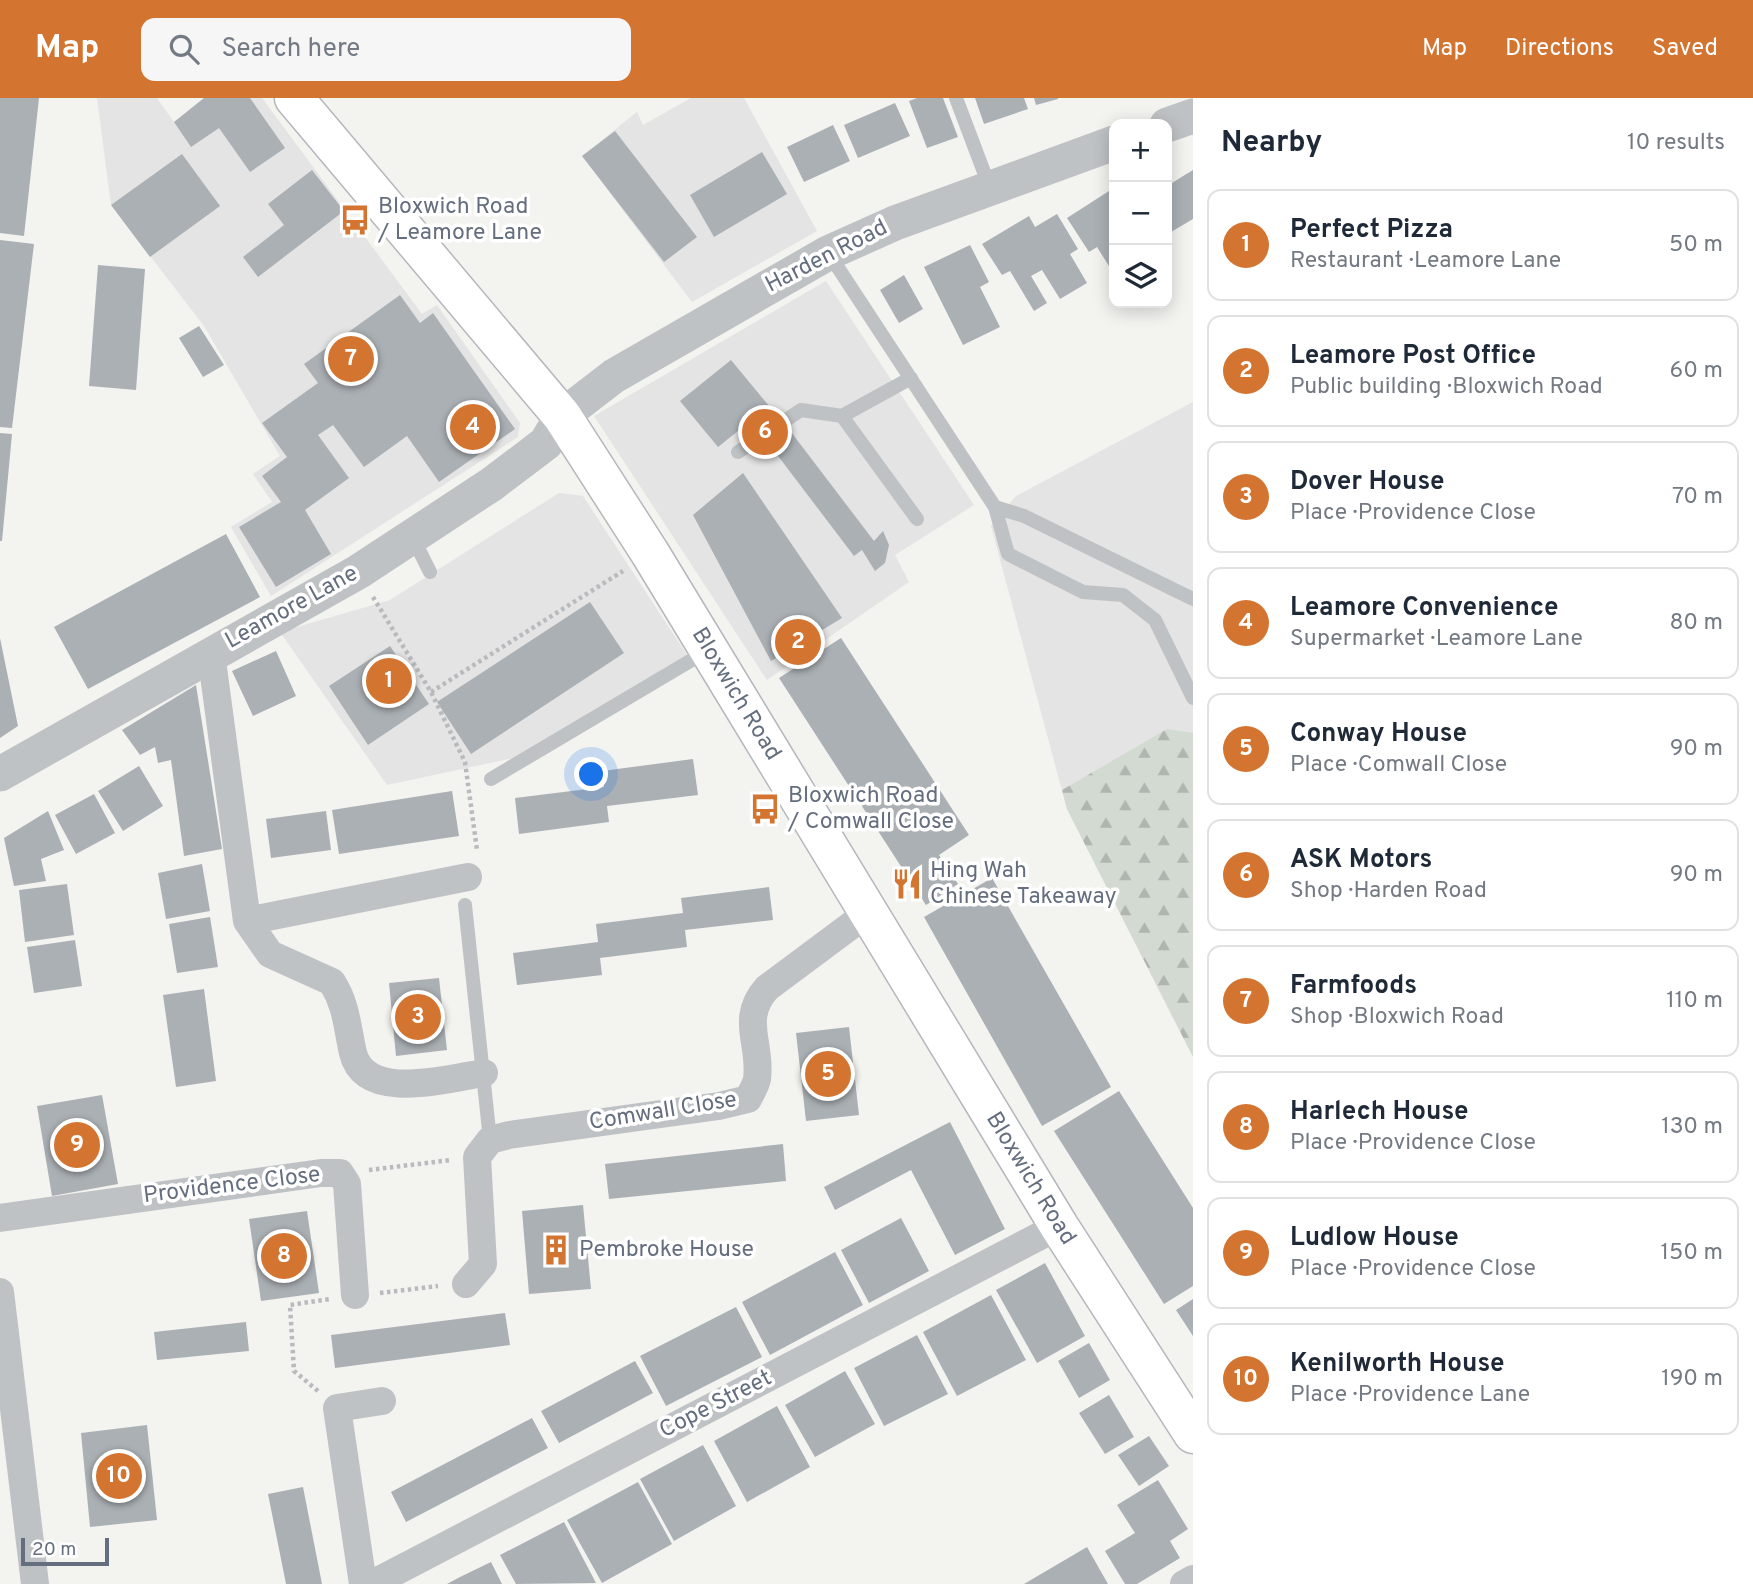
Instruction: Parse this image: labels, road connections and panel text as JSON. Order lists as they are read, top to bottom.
{
  "streets": {
    "main road": ["Bloxwich Road"],
    "street": [
      "Harden Road",
      "Leamore Lane",
      "Comwall Close",
      "Providence Close",
      "Cope Street"
    ]
  },
  "crossings": [
    ["Harden Road", "Leamore Lane"],
    ["Harden Road", "Bloxwich Road"],
    ["Leamore Lane", "Bloxwich Road"],
    ["Bloxwich Road", "Comwall Close"],
    ["Bloxwich Road", "Cope Street"]
  ],
  "places": {
    "bus stop": ["Bloxwich Road / Leamore Lane", "Bloxwich Road / Comwall Close"],
    "restaurant": ["Hing Wah Chinese Takeaway"],
    "building": ["Pembroke House"]
  },
  "scale_bar": "20 m",
  "page": {
    "header": "Map",
    "search": "Search here",
    "nav": ["Map", "Directions", "Saved"],
    "heading": ["Nearby", "10 results"],
    "map_buttons": ["+", "−"],
    "list": [
      {
        "mark": "1",
        "name": "Perfect Pizza",
        "note": "Restaurant · Leamore Lane",
        "value": "50 m"
      },
      {
        "mark": "2",
        "name": "Leamore Post Office",
        "note": "Public building · Bloxwich Road",
        "value": "60 m"
      },
      {
        "mark": "3",
        "name": "Dover House",
        "note": "Place · Providence Close",
        "value": "70 m"
      },
      {
        "mark": "4",
        "name": "Leamore Convenience",
        "note": "Supermarket · Leamore Lane",
        "value": "80 m"
      },
      {
        "mark": "5",
        "name": "Conway House",
        "note": "Place · Comwall Close",
        "value": "90 m"
      },
      {
        "mark": "6",
        "name": "ASK Motors",
        "note": "Shop · Harden Road",
        "value": "90 m"
      },
      {
        "mark": "7",
        "name": "Farmfoods",
        "note": "Shop · Bloxwich Road",
        "value": "110 m"
      },
      {
        "mark": "8",
        "name": "Harlech House",
        "note": "Place · Providence Close",
        "value": "130 m"
      },
      {
        "mark": "9",
        "name": "Ludlow House",
        "note": "Place · Providence Close",
        "value": "150 m"
      },
      {
        "mark": "10",
        "name": "Kenilworth House",
        "note": "Place · Providence Lane",
        "value": "190 m"
      }
    ],
    "pins": [
      "7",
      "4",
      "6",
      "2",
      "1",
      "3",
      "5",
      "9",
      "8",
      "10"
    ],
    "scale": "20 m"
  }
}
